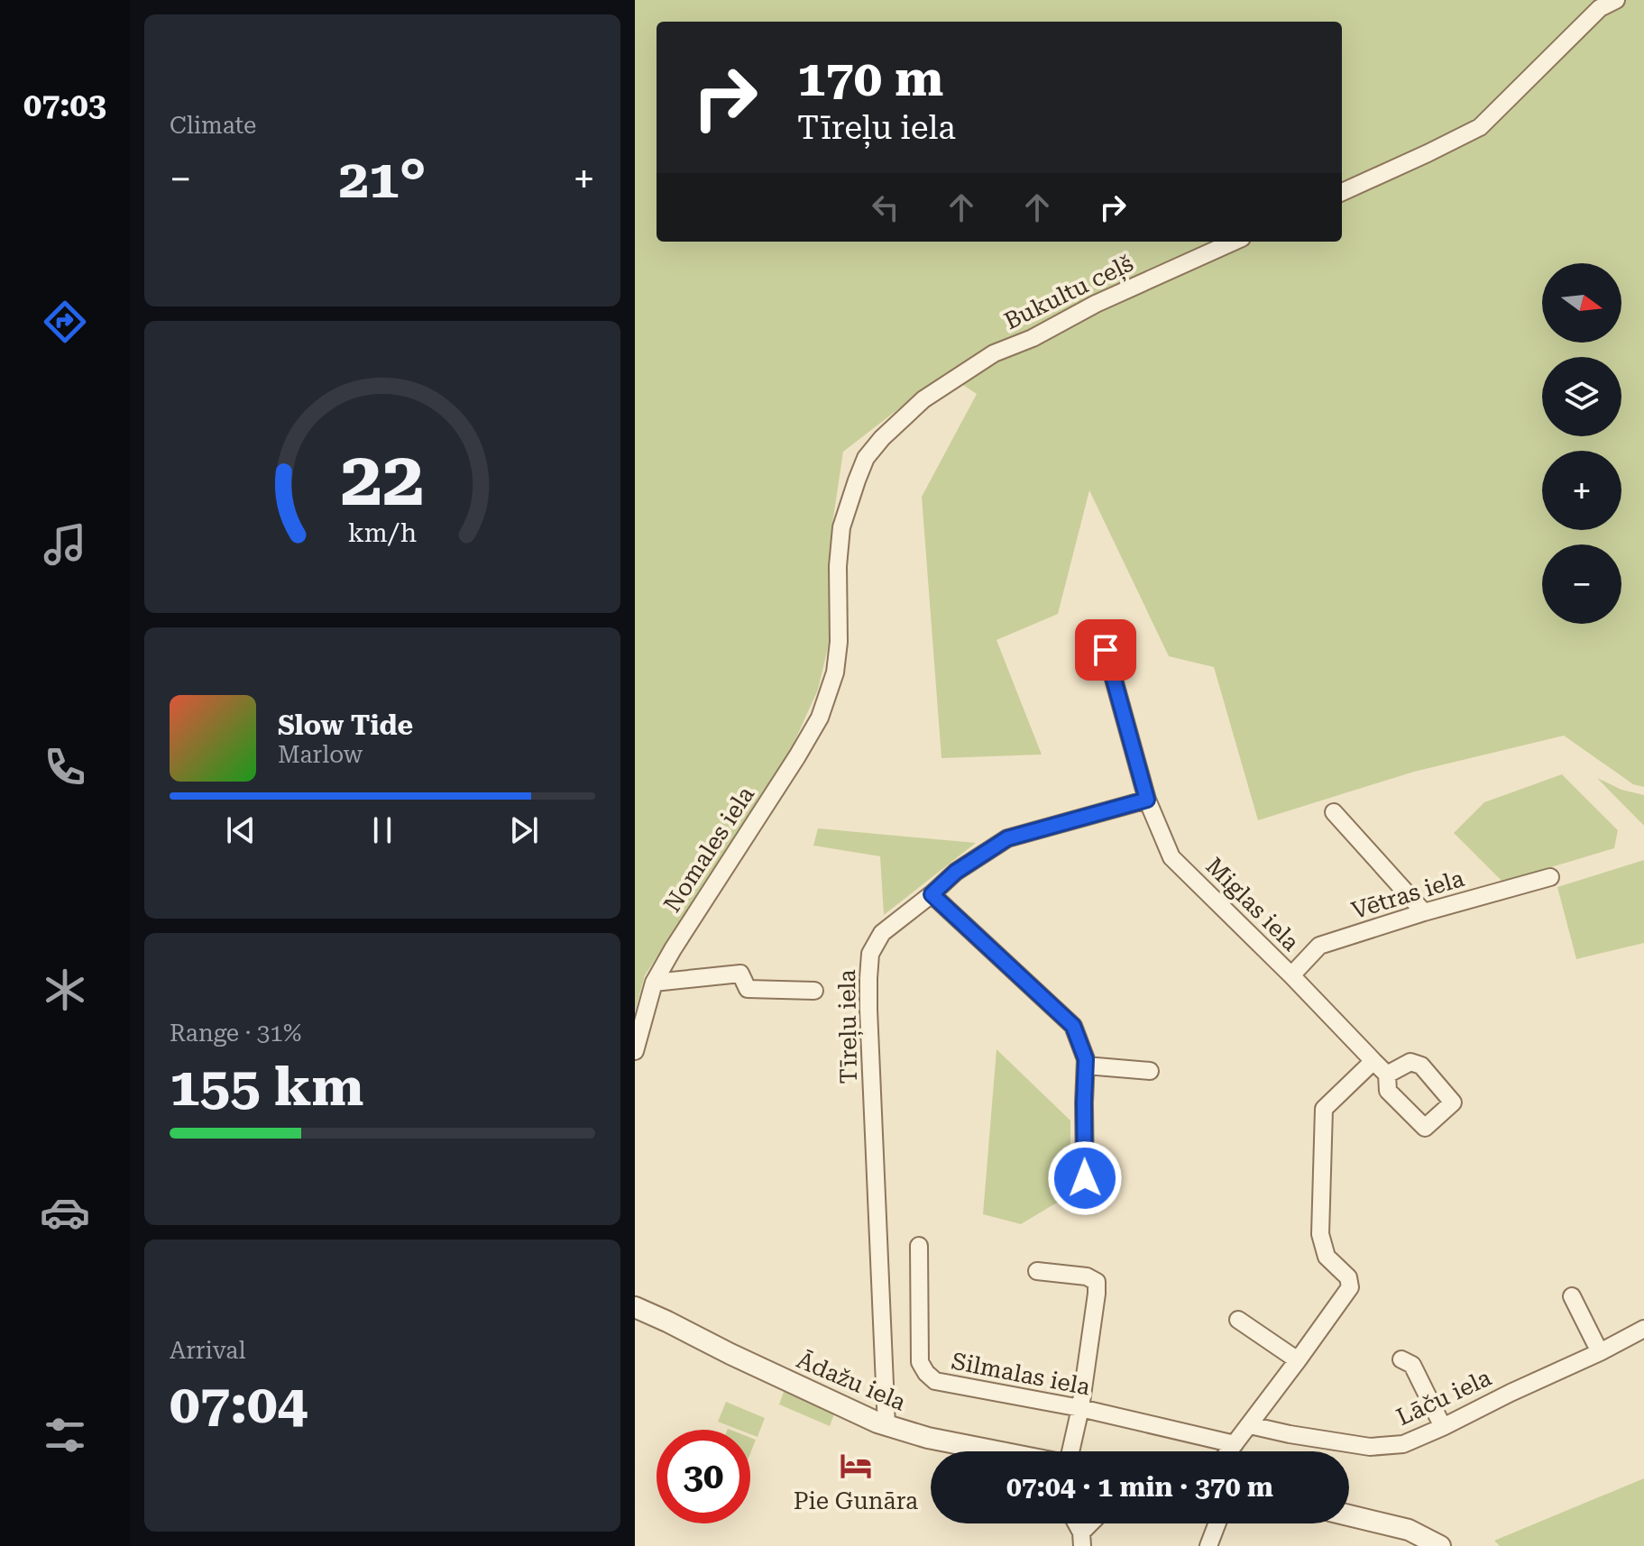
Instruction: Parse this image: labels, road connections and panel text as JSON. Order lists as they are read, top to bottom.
{
  "streets": {
    "street": [
      "Bukultu ceļš",
      "Nomales iela",
      "Vētras iela",
      "Miglas iela",
      "Tīreļu iela",
      "Silmalas iela",
      "Ādažu iela",
      "Lāču iela"
    ]
  },
  "crossings": [
    ["Bukultu ceļš", "Nomales iela"],
    ["Vētras iela", "Miglas iela"],
    ["Miglas iela", "Tīreļu iela"],
    ["Tīreļu iela", "Ādažu iela"]
  ],
  "places": {
    "hotel": ["Pie Gunāra"]
  },
  "north": "right",
  "page": {
    "tabs": "07:03",
    "tile": [
      "Climate",
      ["Range · 31%", "155 km"],
      ["Arrival", "07:04"]
    ],
    "turn": ["170 m", "Tīreļu iela"],
    "heat": ["−", "21°", "+"],
    "map_buttons": ["+", "−"],
    "song": ["Slow Tide", "Marlow"],
    "limit": "30",
    "trip": "07:04 · 1 min · 370 m",
    "gauge": ["22", "km/h"]
  }
}
